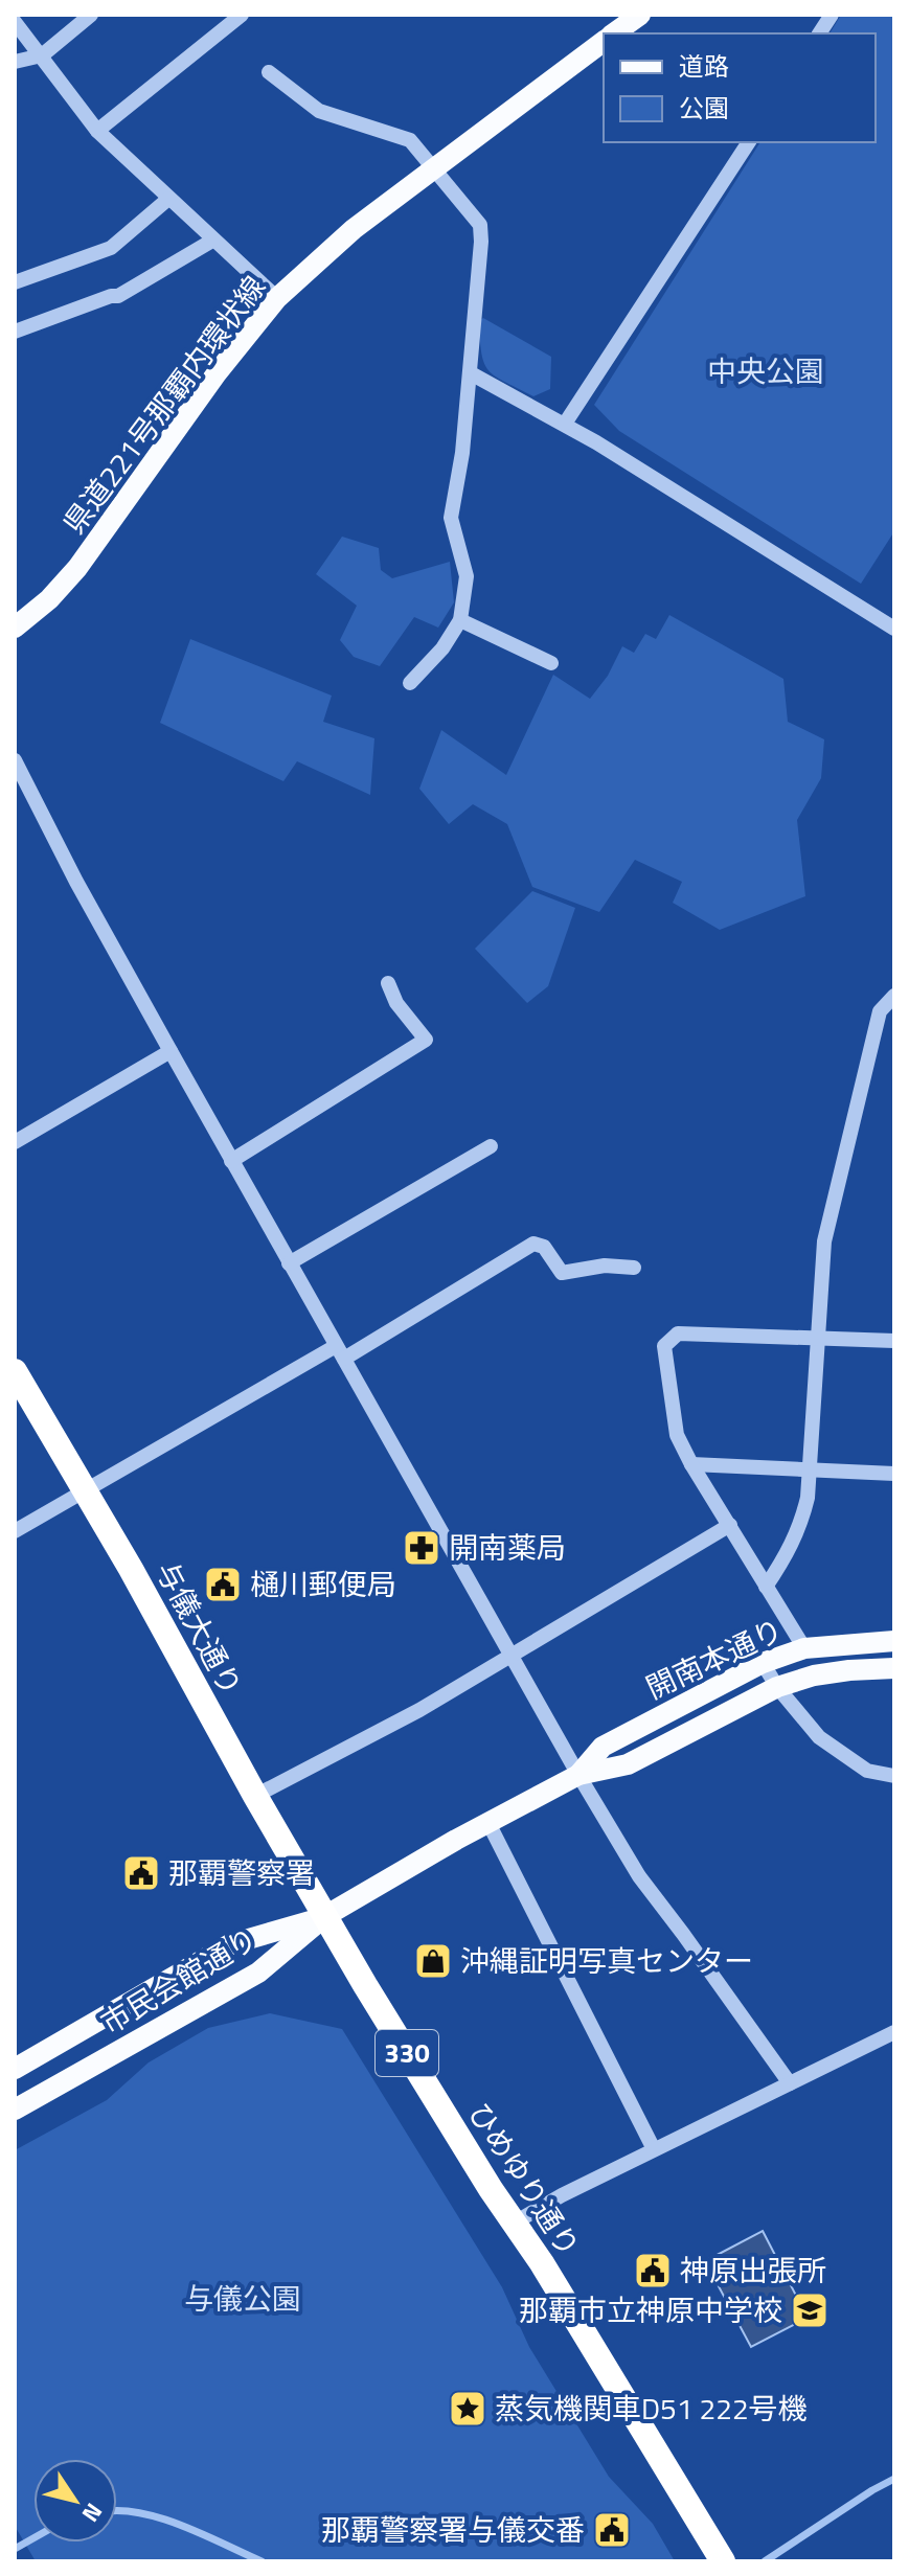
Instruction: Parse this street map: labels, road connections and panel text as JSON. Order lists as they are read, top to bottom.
{
  "streets": {
    "highway": ["与儀大通り", "330", "ひめゆり通り"],
    "main road": ["県道221号那覇内環状線", "開南本通り", "市民会館通り"]
  },
  "crossings": [
    ["与儀大通り", "開南本通り"],
    ["与儀大通り", "市民会館通り"],
    ["与儀大通り", "ひめゆり通り"],
    ["開南本通り", "市民会館通り"],
    ["開南本通り", "ひめゆり通り"],
    ["市民会館通り", "ひめゆり通り"]
  ],
  "parks": ["中央公園", "与儀公園"],
  "places": {
    "pharmacy": ["開南薬局"],
    "public building": [
      "樋川郵便局",
      "那覇警察署",
      "神原出張所",
      "那覇警察署与儀交番"
    ],
    "shop": ["沖縄証明写真センター"],
    "school or university": ["那覇市立神原中学校"],
    "place": ["蒸気機関車D51 222号機"]
  },
  "legend": ["道路", "公園"],
  "north": "bottom right"
}
